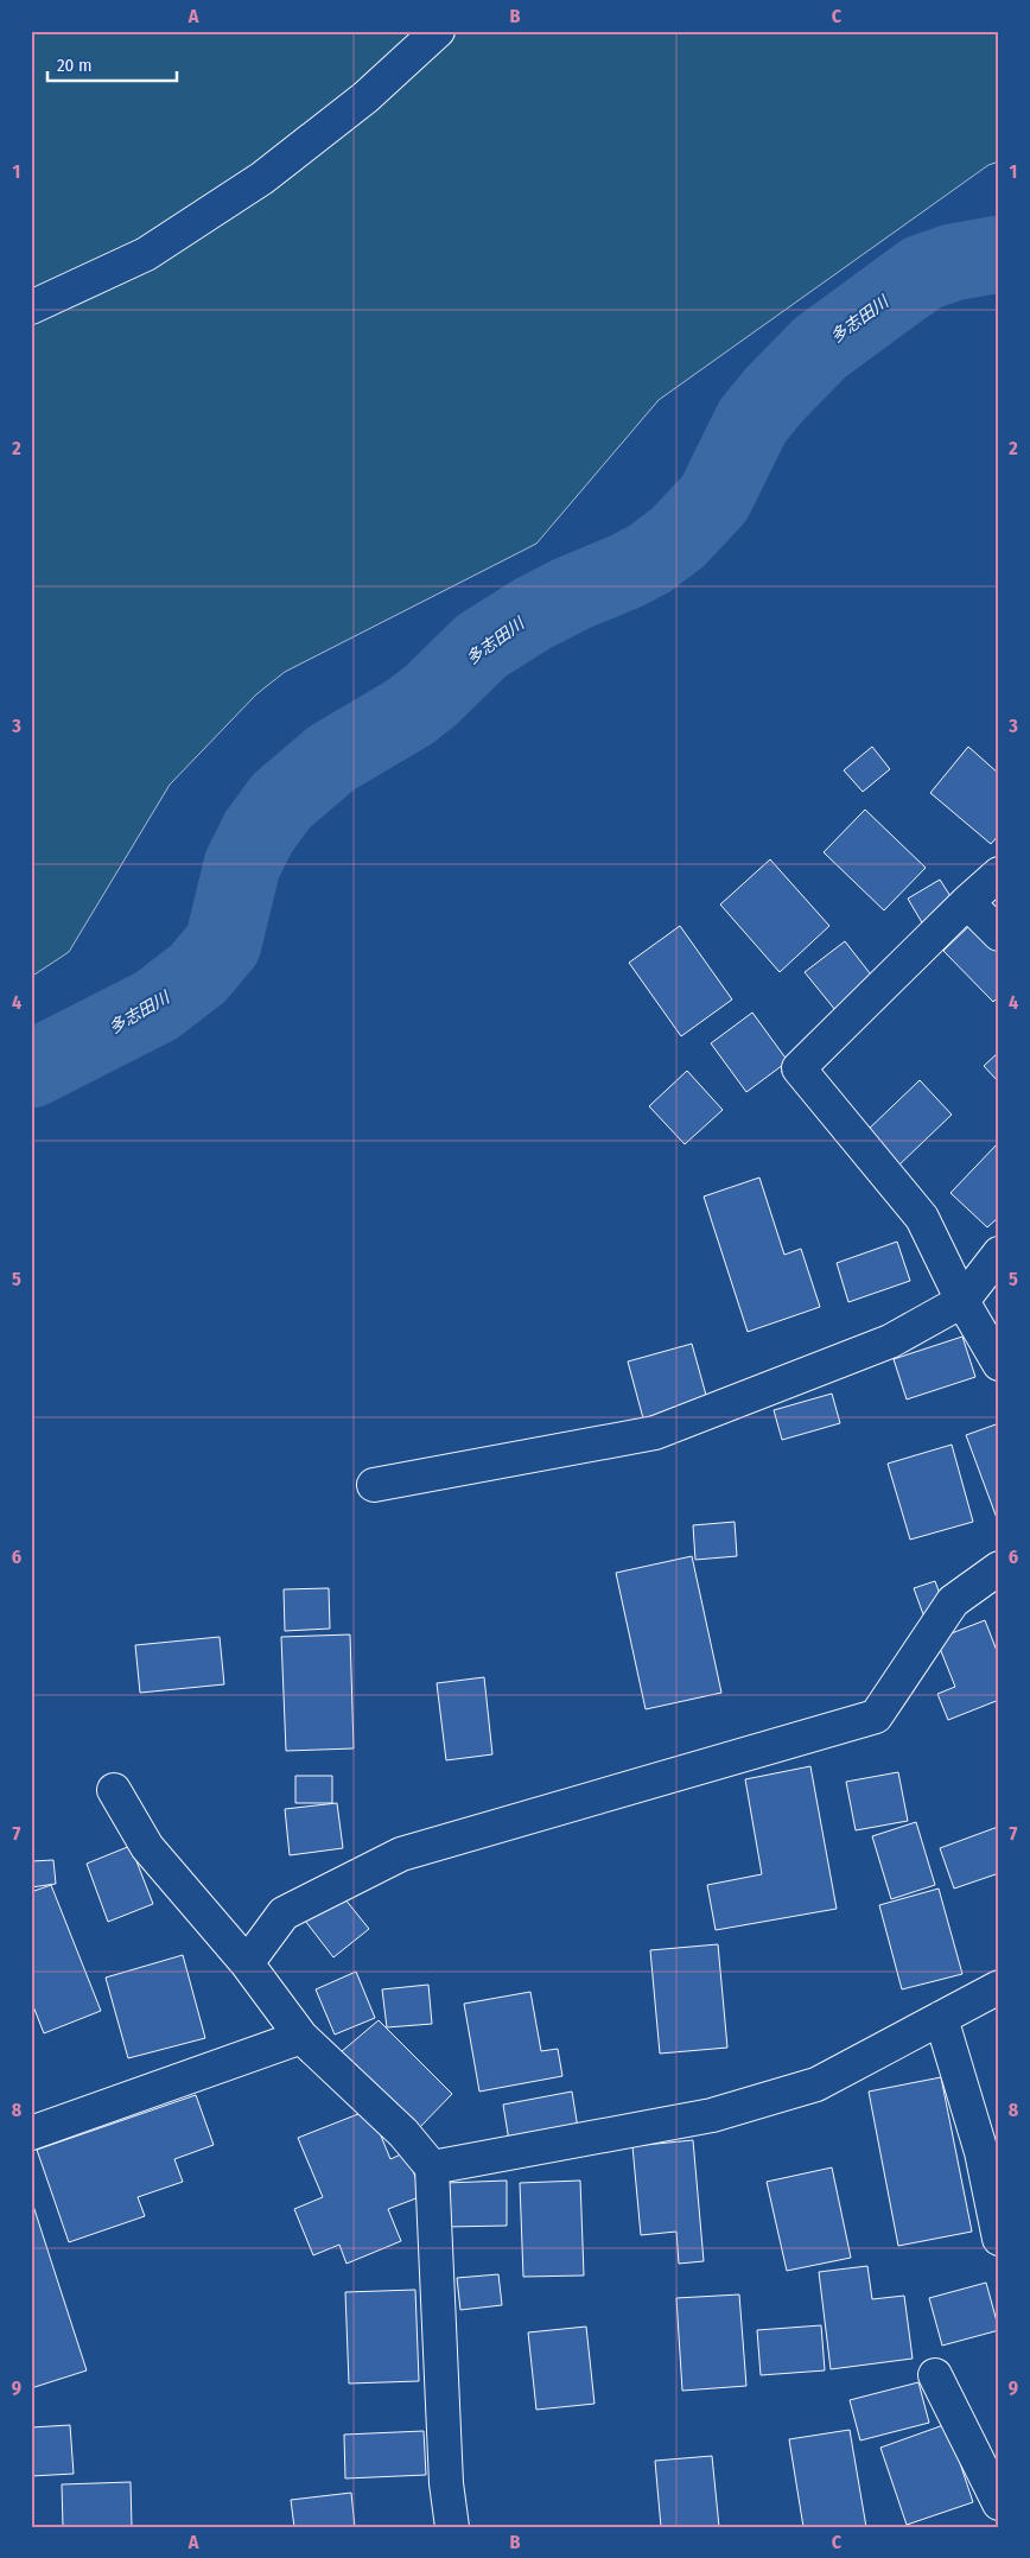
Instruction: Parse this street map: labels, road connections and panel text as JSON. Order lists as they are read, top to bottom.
{
  "water": ["多志田川"],
  "scale_bar": "20 m",
  "grid": {
    "columns": ["A", "B", "C"],
    "rows": [
      "1",
      "2",
      "3",
      "4",
      "5",
      "6",
      "7",
      "8",
      "9"
    ]
  }
}
